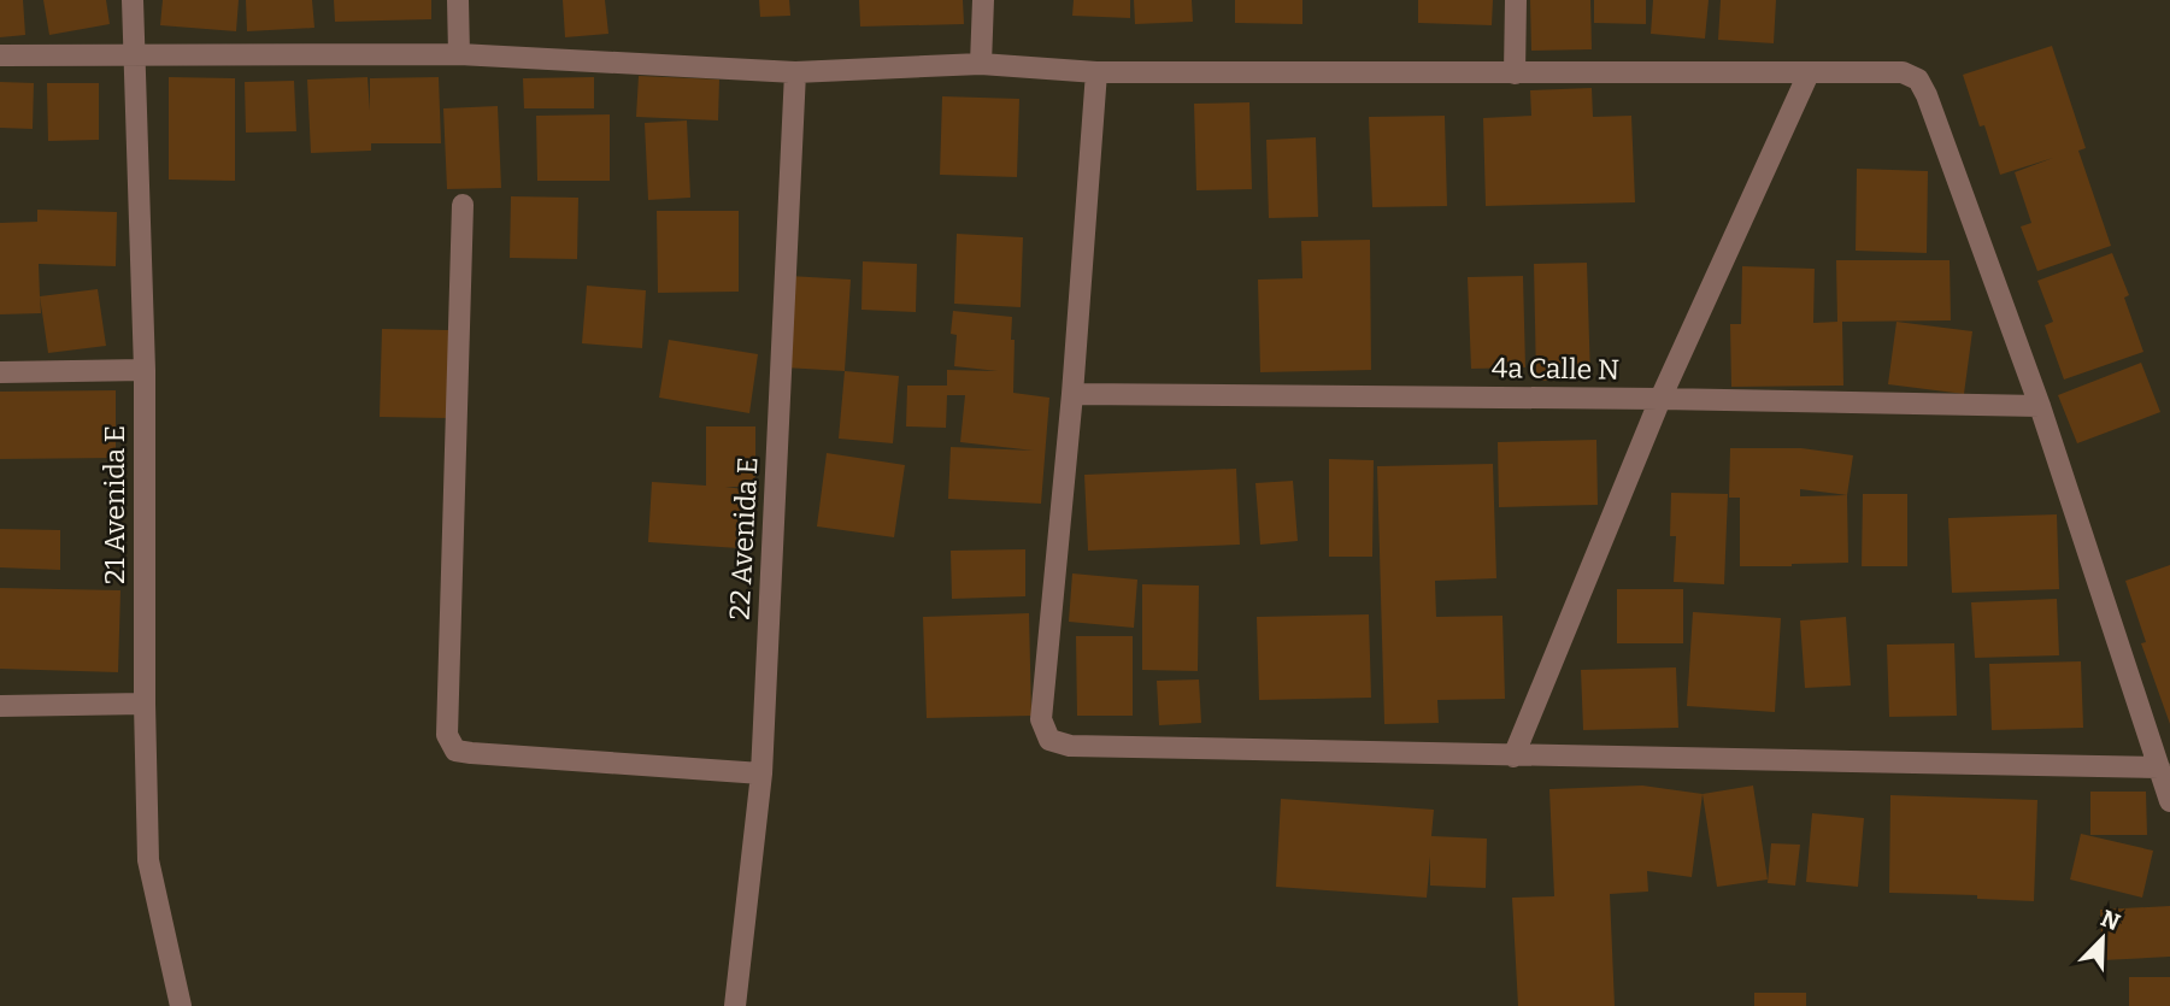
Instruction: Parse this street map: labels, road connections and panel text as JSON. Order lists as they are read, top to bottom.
{
  "streets": {
    "street": ["4a Calle N", "21 Avenida E", "22 Avenida E"]
  },
  "north": "top right"
}
